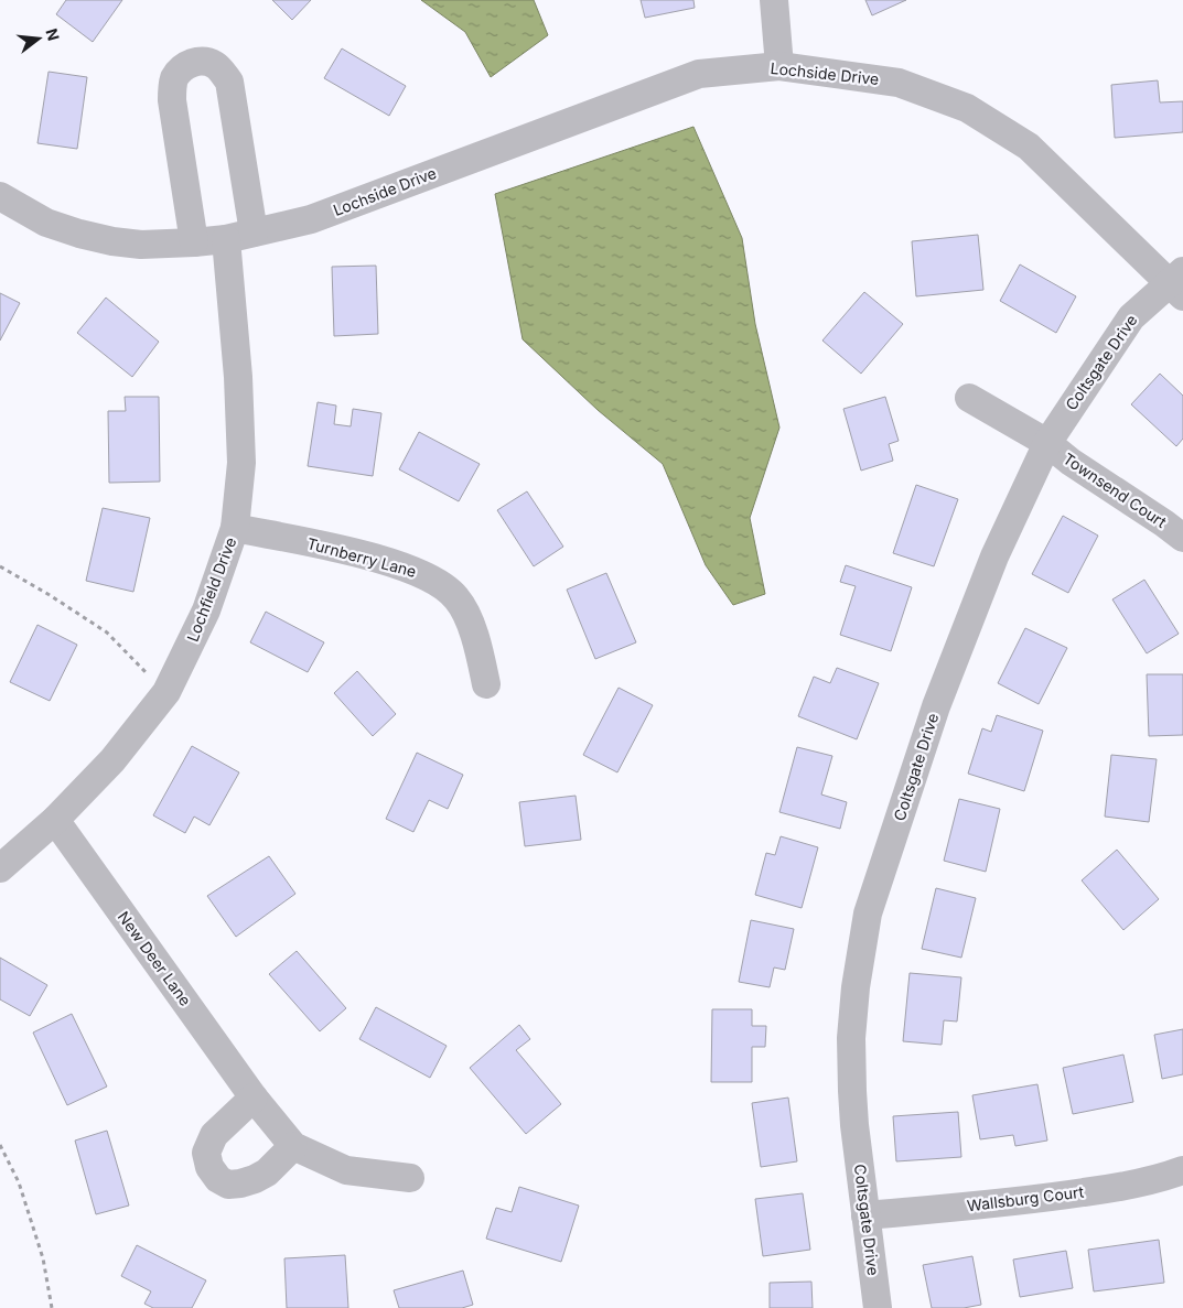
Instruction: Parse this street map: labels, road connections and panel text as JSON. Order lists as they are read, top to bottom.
{
  "streets": {
    "street": [
      "Lochside Drive",
      "Coltsgate Drive",
      "Townsend Court",
      "Turnberry Lane",
      "Lochfield Drive",
      "New Deer Lane",
      "Wallsburg Court"
    ]
  },
  "crossings": [
    ["Lochside Drive", "Coltsgate Drive"],
    ["Lochside Drive", "Lochfield Drive"],
    ["Coltsgate Drive", "Townsend Court"],
    ["Coltsgate Drive", "Wallsburg Court"],
    ["Turnberry Lane", "Lochfield Drive"],
    ["Lochfield Drive", "New Deer Lane"]
  ],
  "north": "right"
}
